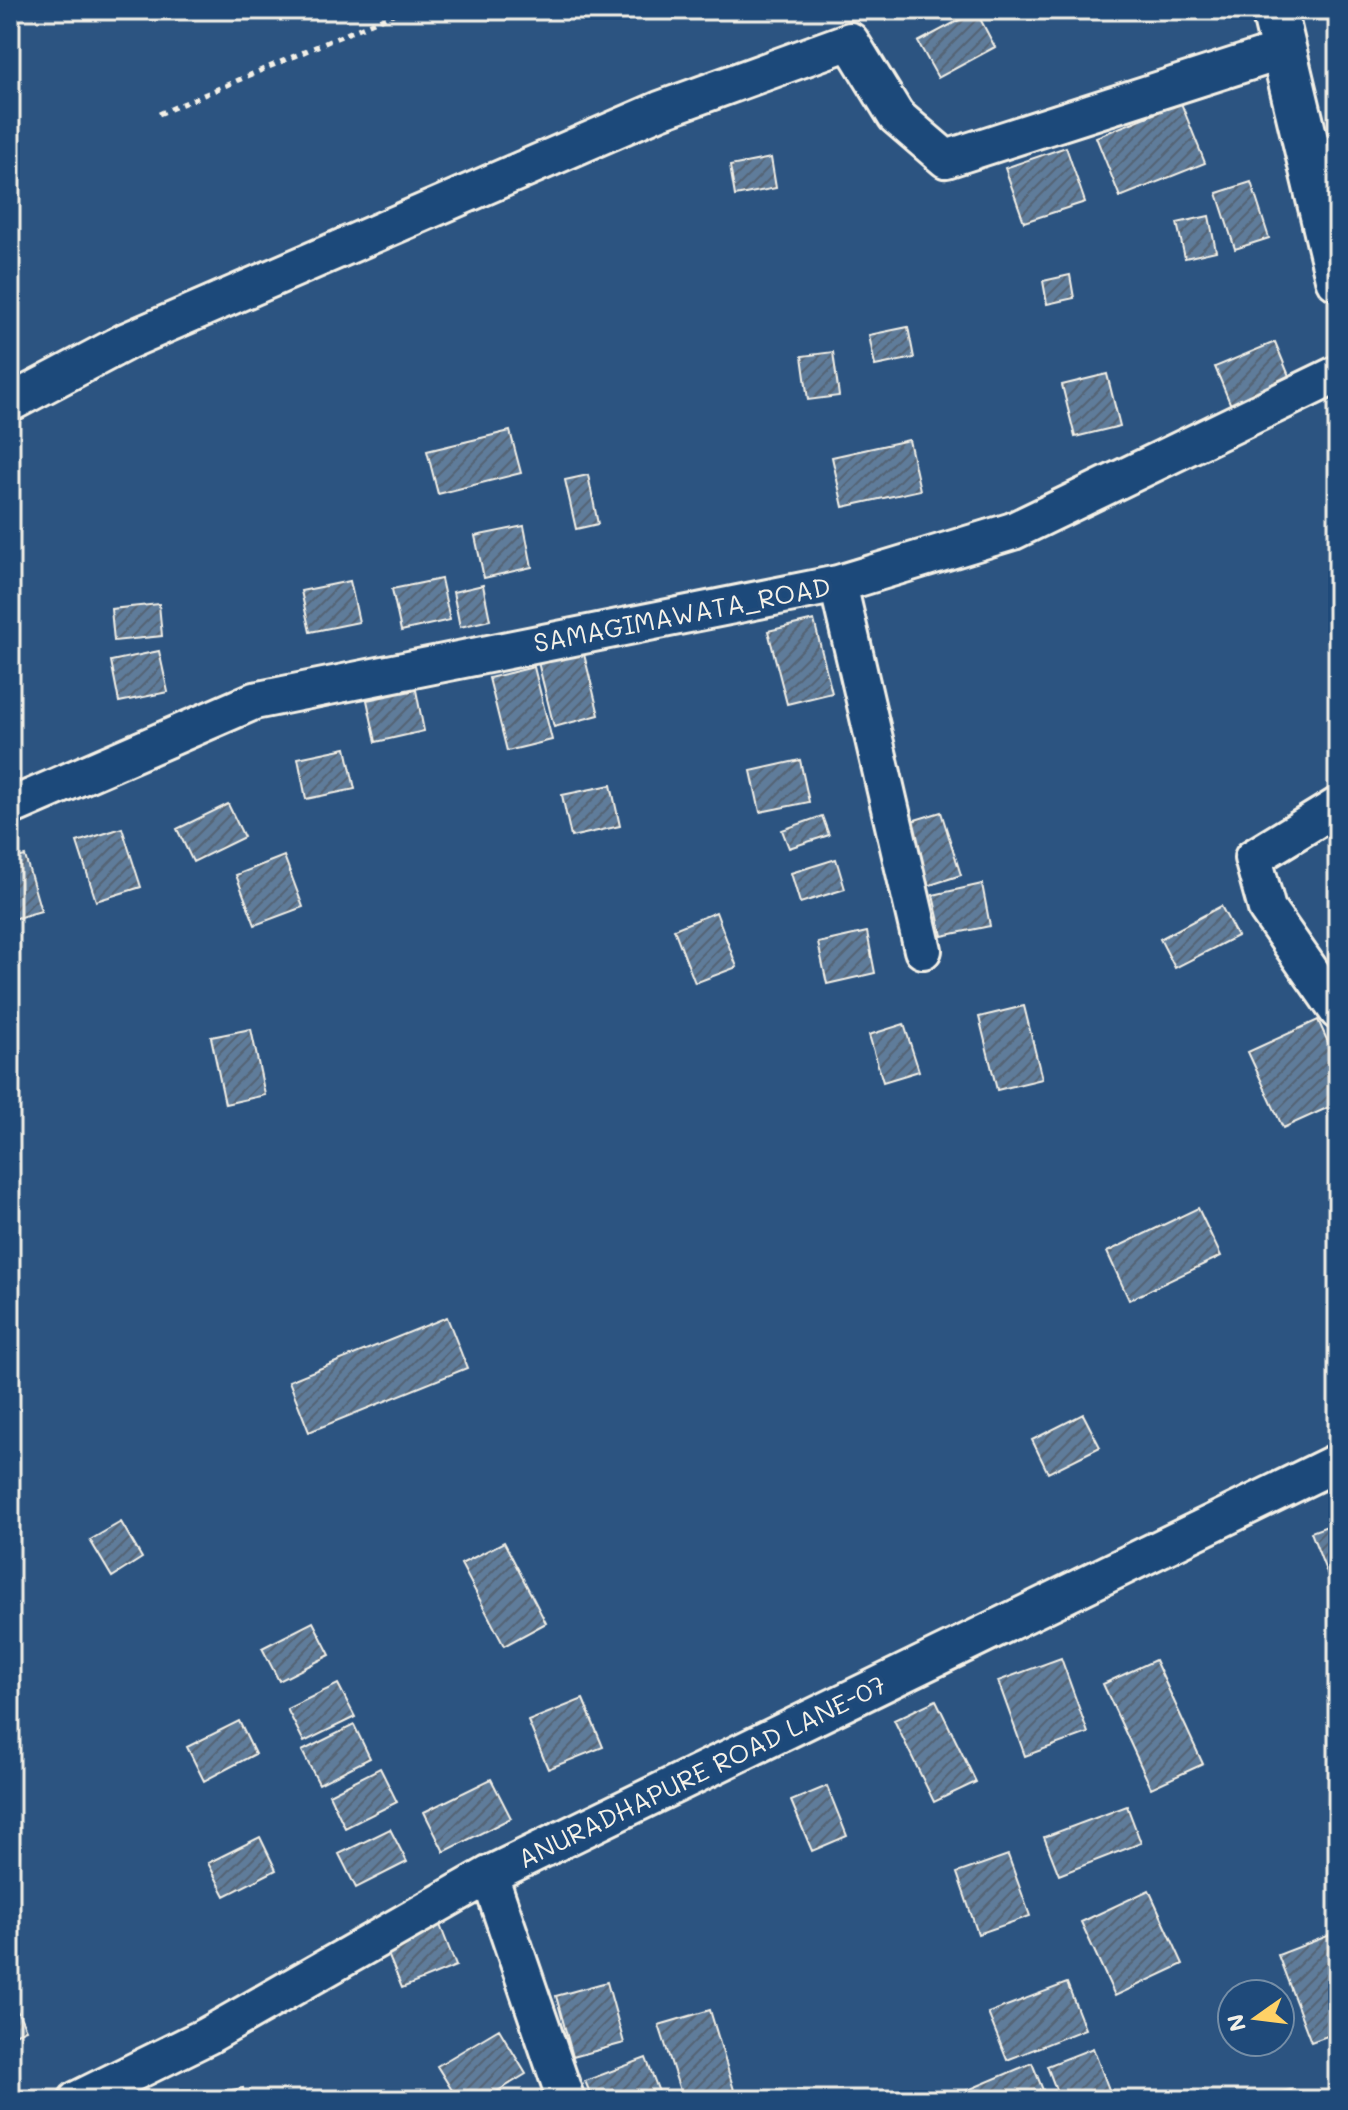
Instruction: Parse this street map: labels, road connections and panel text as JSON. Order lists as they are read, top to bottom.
{
  "streets": {
    "street": ["SAMAGIMAWATA_ROAD", "ANURADHAPURE ROAD LANE-07"]
  },
  "north": "left"
}
